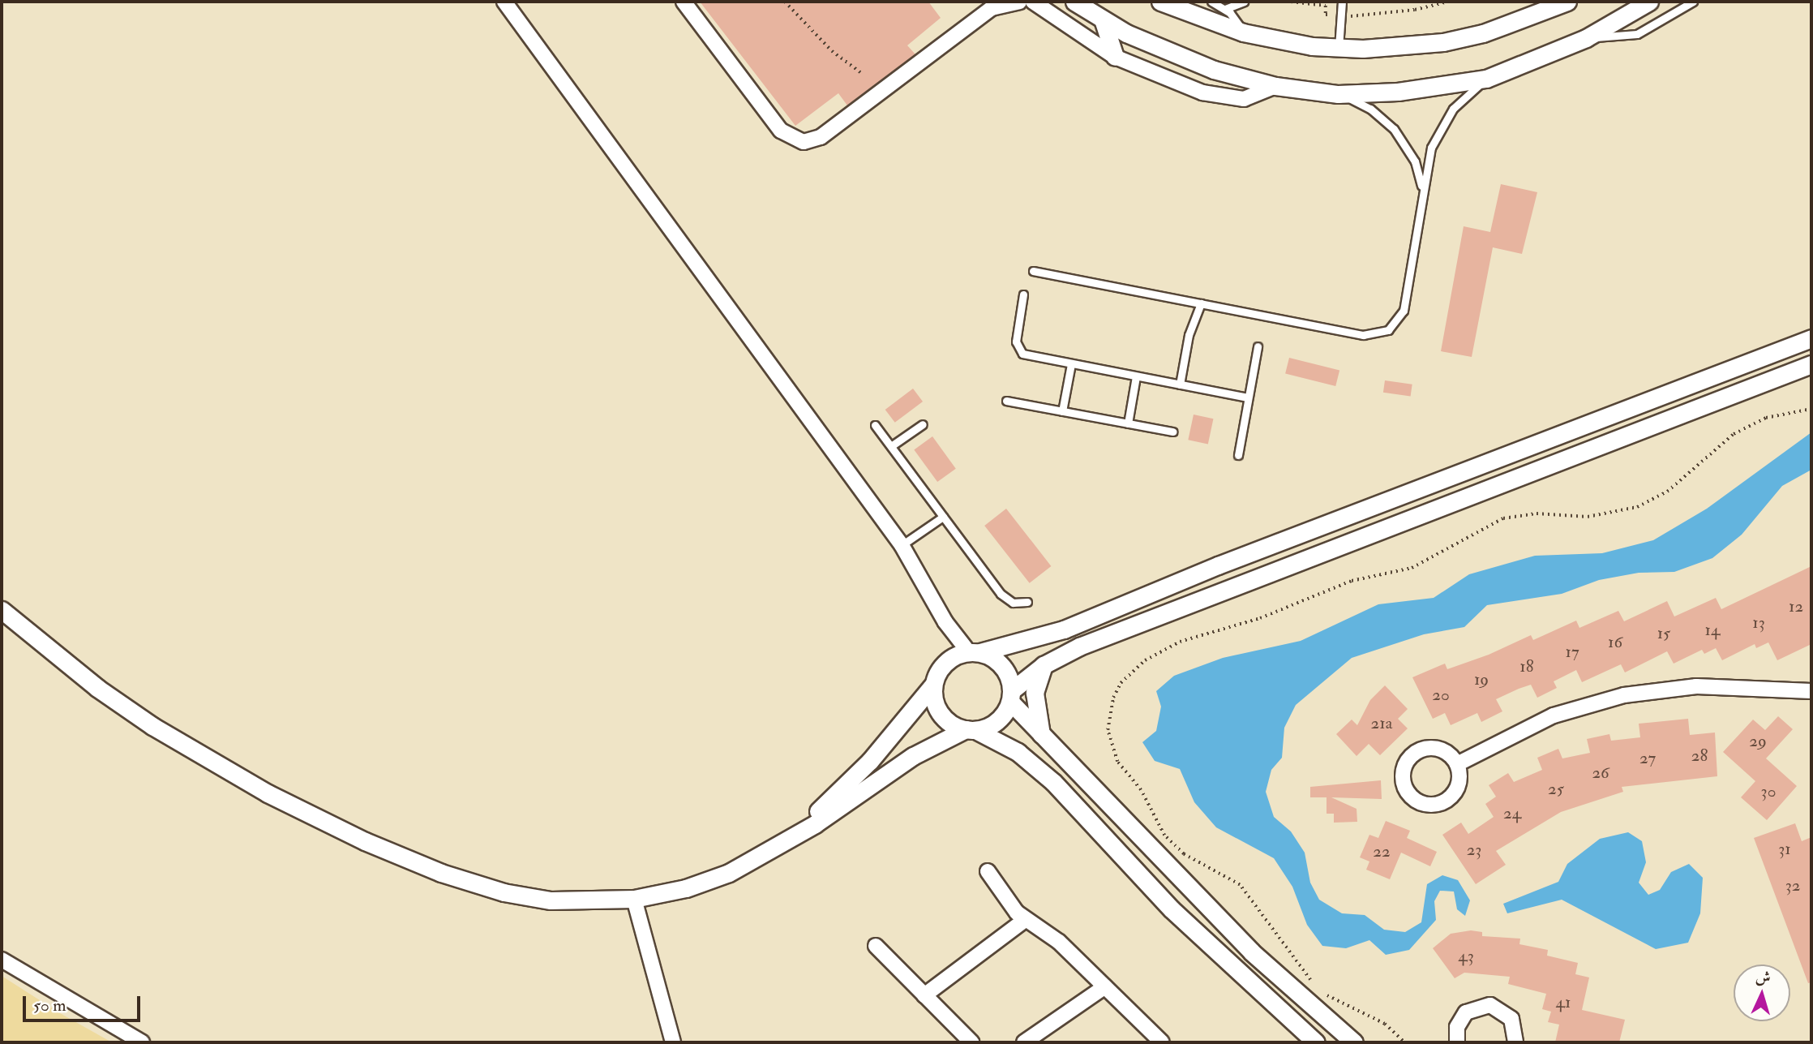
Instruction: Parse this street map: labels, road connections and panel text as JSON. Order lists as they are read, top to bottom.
{
  "house_numbers": [
    "12",
    "13",
    "14",
    "15",
    "16",
    "17",
    "18",
    "19",
    "20",
    "21a",
    "29",
    "28",
    "27",
    "26",
    "25",
    "30",
    "24",
    "31",
    "23",
    "22",
    "32",
    "43",
    "41"
  ],
  "scale_bar": "50 m",
  "north": "top"
}
